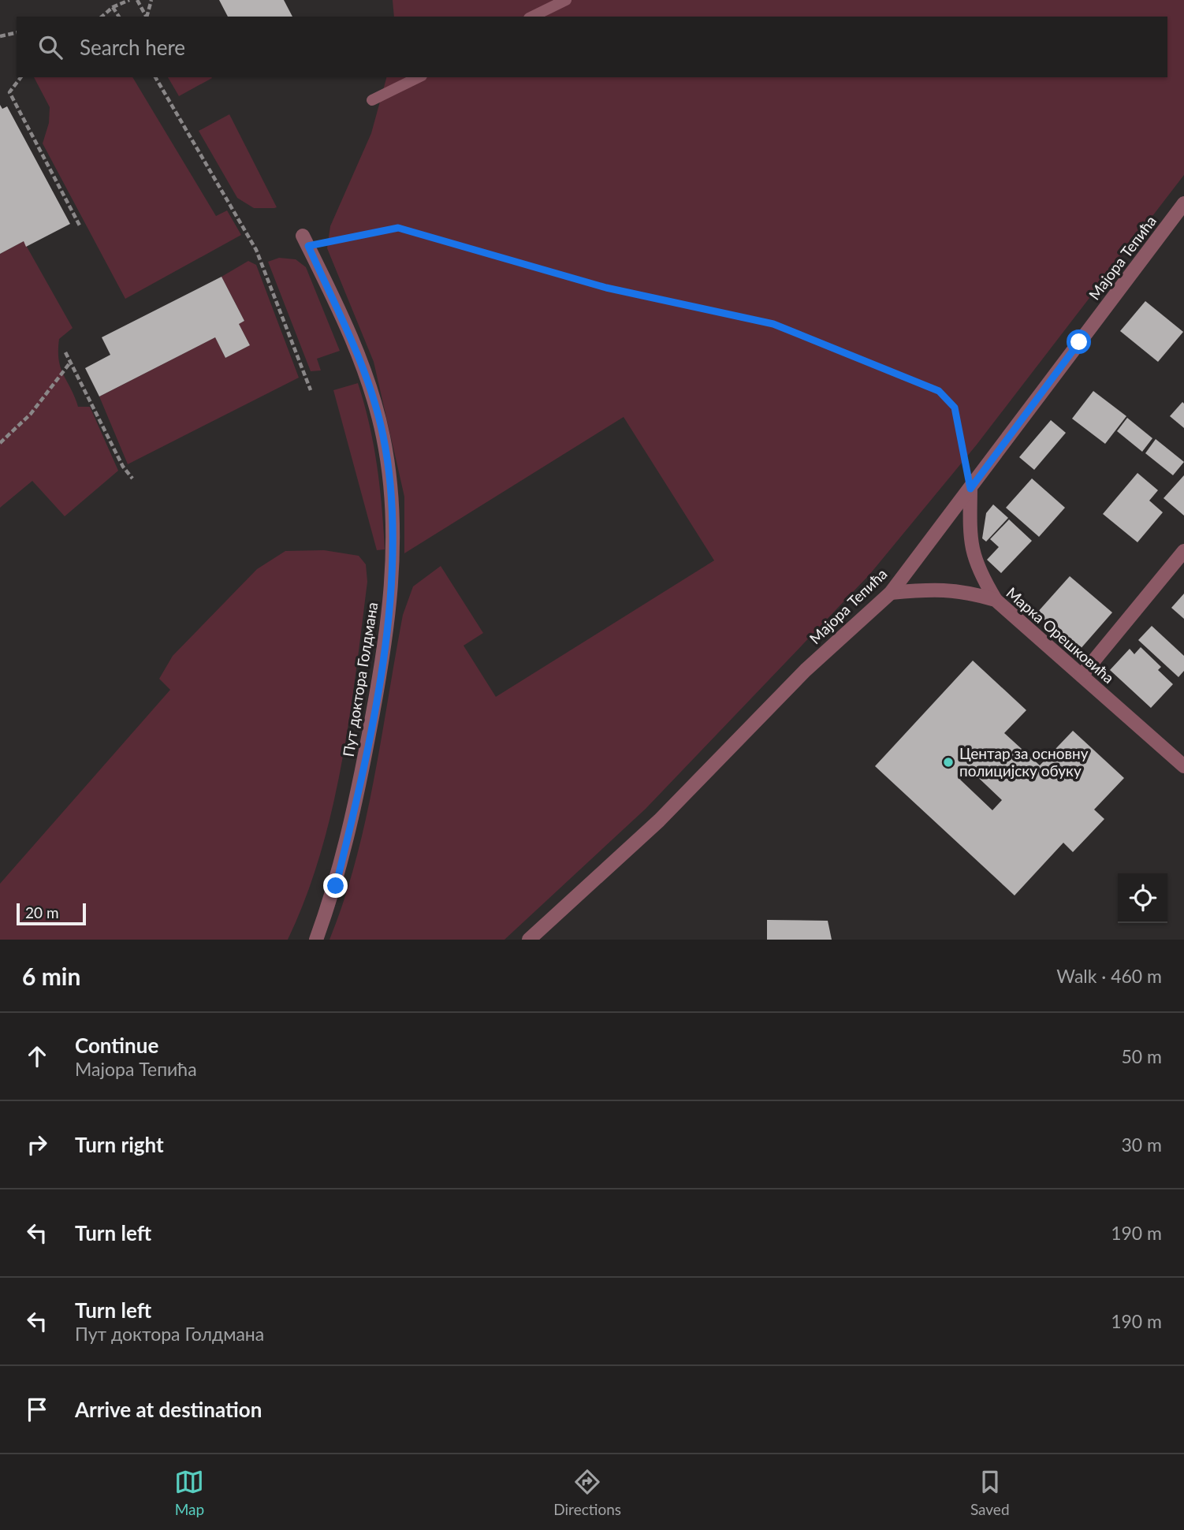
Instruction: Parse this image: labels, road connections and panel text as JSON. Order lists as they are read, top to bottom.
{
  "streets": {
    "street": ["Мајора Тепића", "Марка Орешковића", "Пут доктора Голдмана"]
  },
  "crossings": [
    ["Мајора Тепића", "Марка Орешковића"]
  ],
  "places": ["Центар за основну полицијску обуку"],
  "scale_bar": "20 m",
  "page": {
    "search": "Search here",
    "scale": "20 m",
    "heading": ["6 min", "Walk · 460 m"],
    "list": [
      ["Continue", "Мајора Тепића", "50 m"],
      ["Turn right", "30 m"],
      ["Turn left", "190 m"],
      ["Turn left", "Пут доктора Голдмана", "190 m"],
      "Arrive at destination"
    ],
    "nav": ["Map", "Directions", "Saved"]
  }
}
